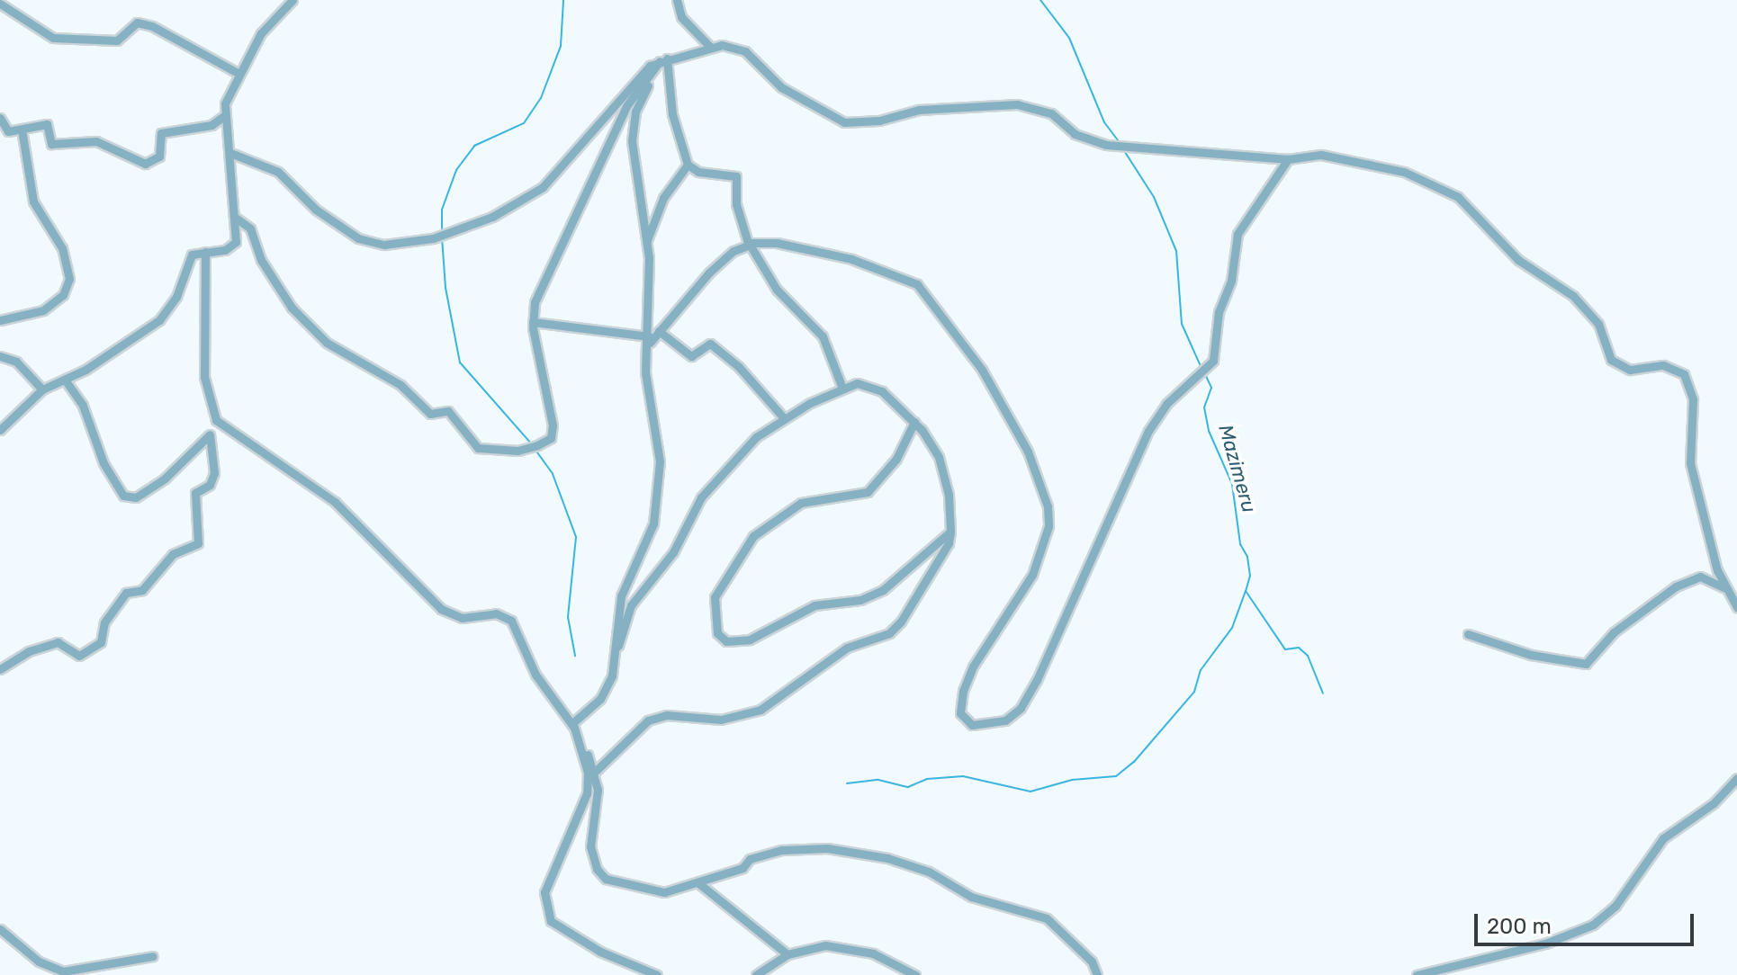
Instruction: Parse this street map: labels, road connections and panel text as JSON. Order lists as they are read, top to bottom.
{
  "water": ["Mazimeru"],
  "scale_bar": "200 m"
}
